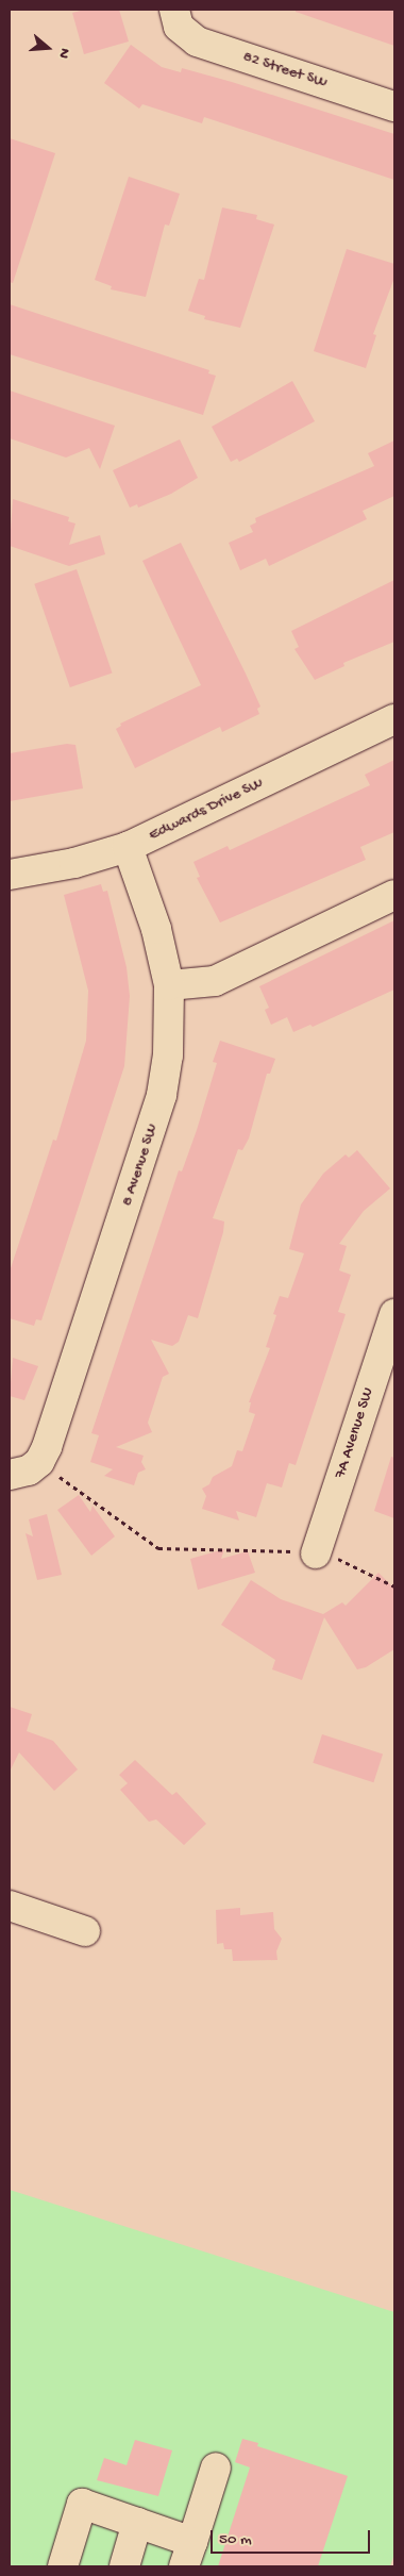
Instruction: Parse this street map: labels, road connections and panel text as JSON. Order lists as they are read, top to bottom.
{
  "streets": {
    "street": [
      "82 Street SW",
      "Edwards Drive SW",
      "8 Avenue SW",
      "7A Avenue SW"
    ]
  },
  "crossings": [
    ["Edwards Drive SW", "8 Avenue SW"]
  ],
  "scale_bar": "50 m",
  "north": "right"
}
